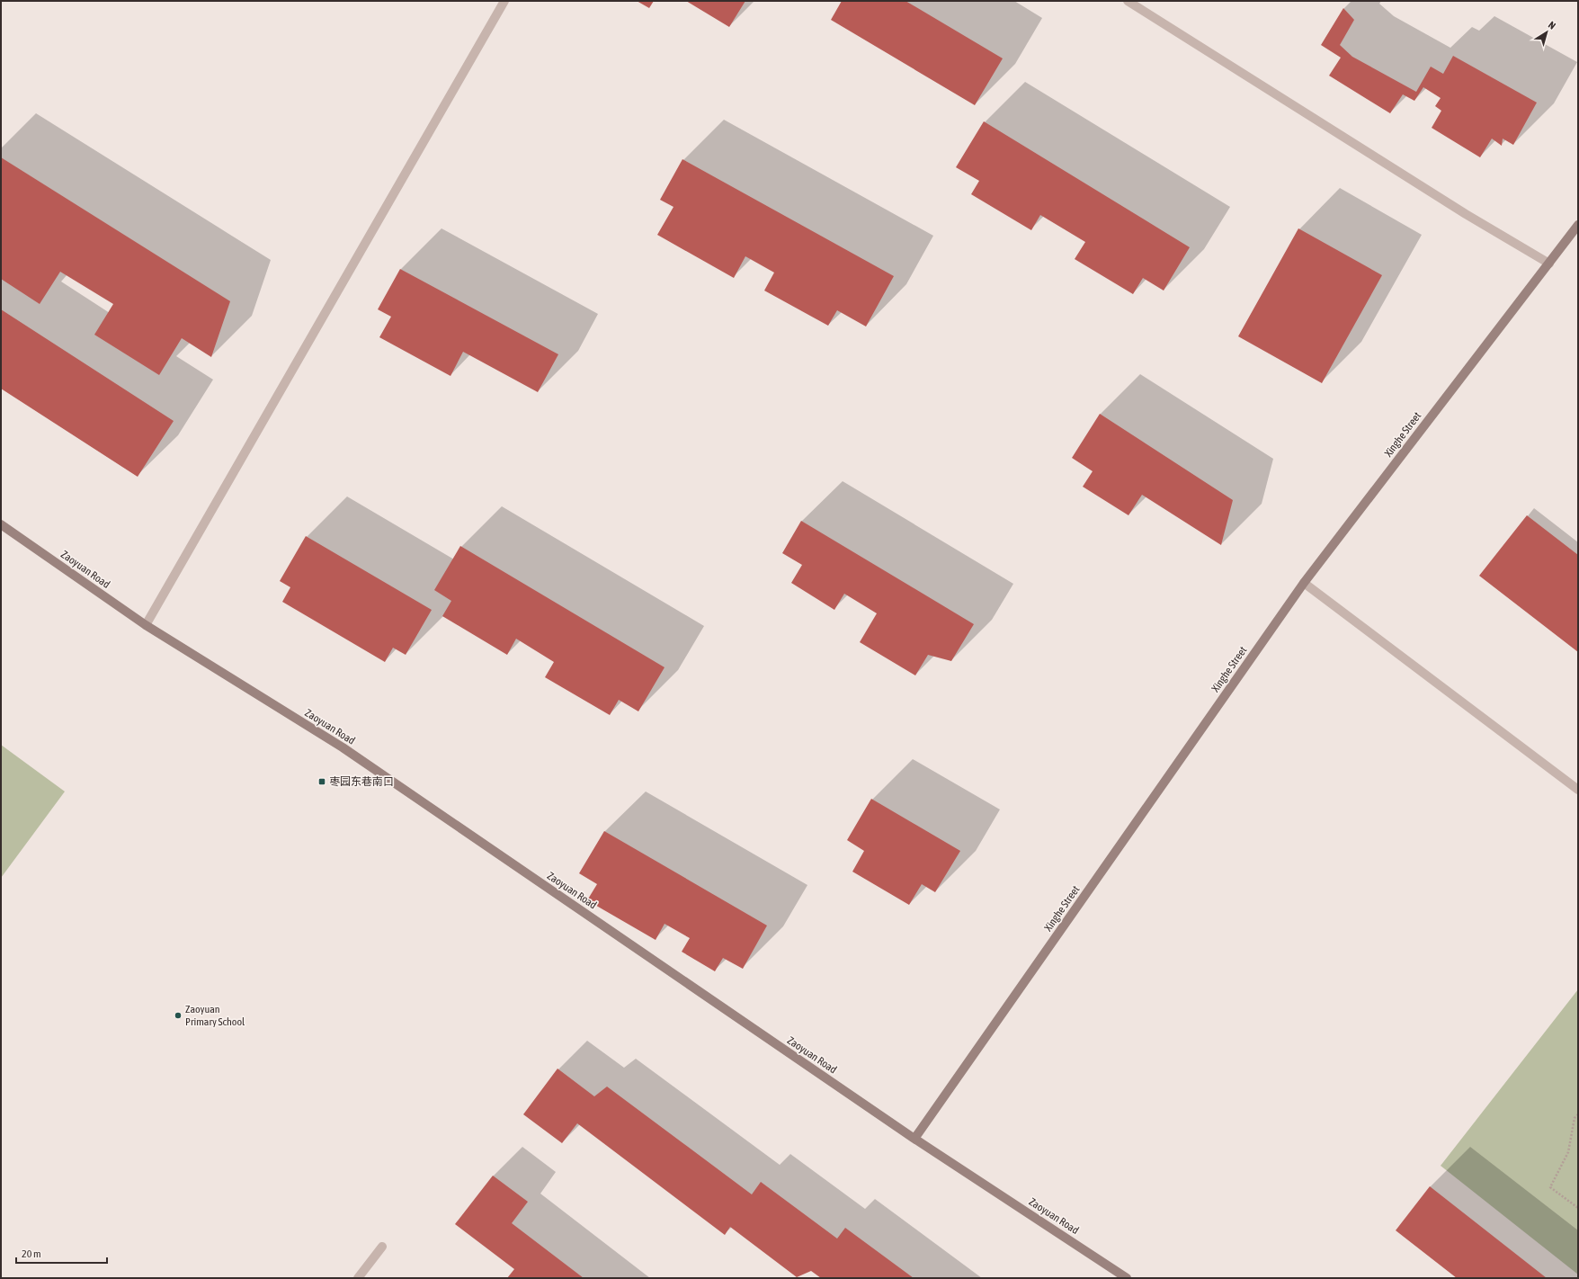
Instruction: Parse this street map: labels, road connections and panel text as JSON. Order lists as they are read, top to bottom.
{
  "streets": {
    "street": ["Xinghe Street", "Zaoyuan Road"]
  },
  "crossings": [
    ["Xinghe Street", "Zaoyuan Road"]
  ],
  "places": {
    "transit": ["枣园东巷南口"],
    "other": ["Zaoyuan Primary School"]
  },
  "scale_bar": "20 m",
  "north": "top right"
}
